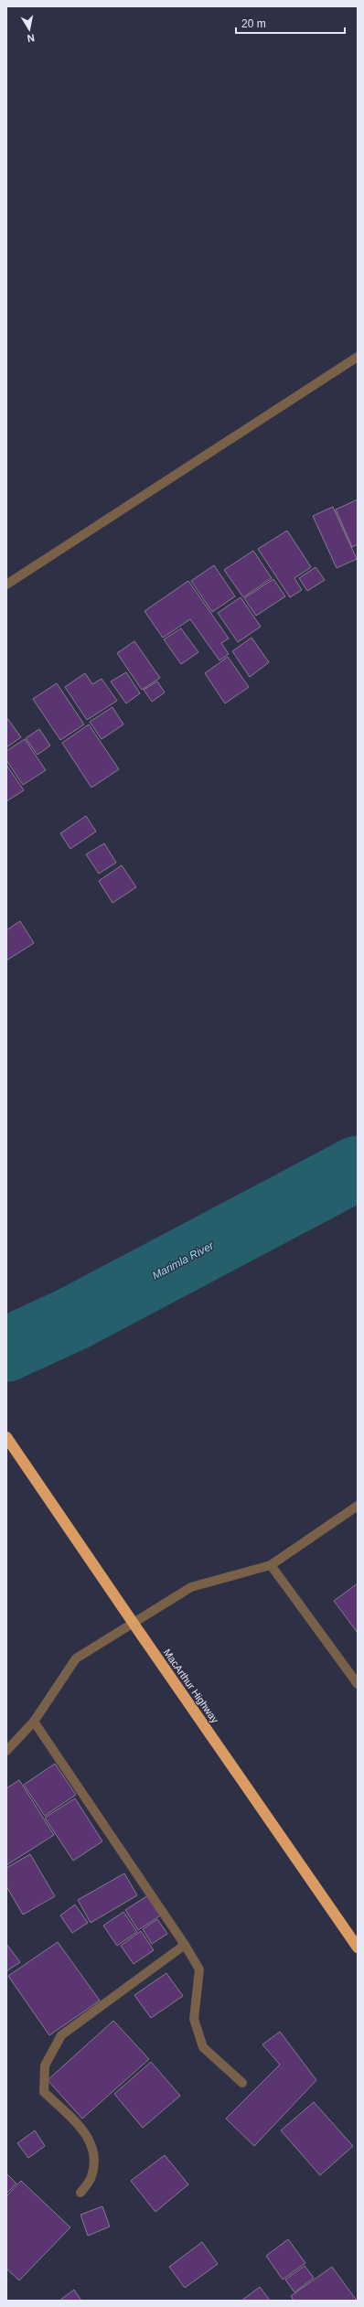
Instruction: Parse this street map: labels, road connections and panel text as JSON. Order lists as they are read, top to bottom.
{
  "streets": {
    "highway": ["MacArthur Highway"]
  },
  "water": ["Marimla River"],
  "scale_bar": "20 m",
  "north": "bottom"
}
